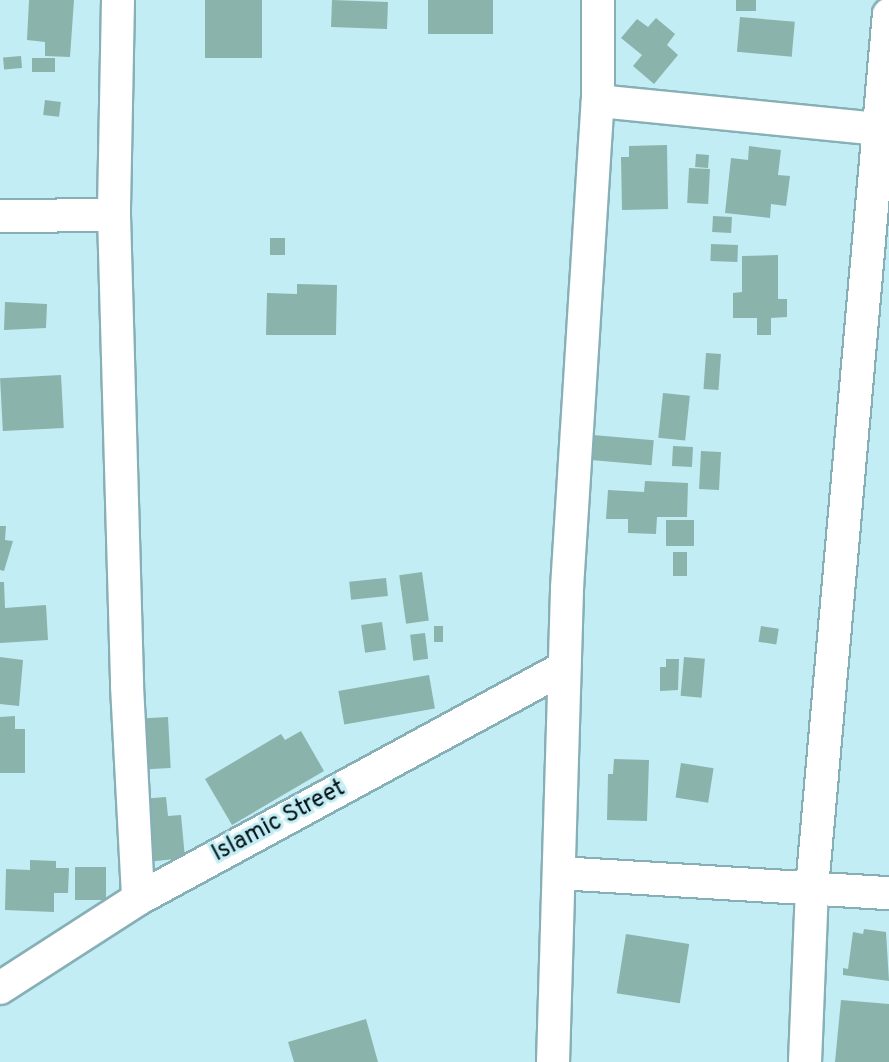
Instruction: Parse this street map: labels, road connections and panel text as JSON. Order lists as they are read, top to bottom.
{
  "streets": {
    "street": ["Islamic Street"]
  }
}
